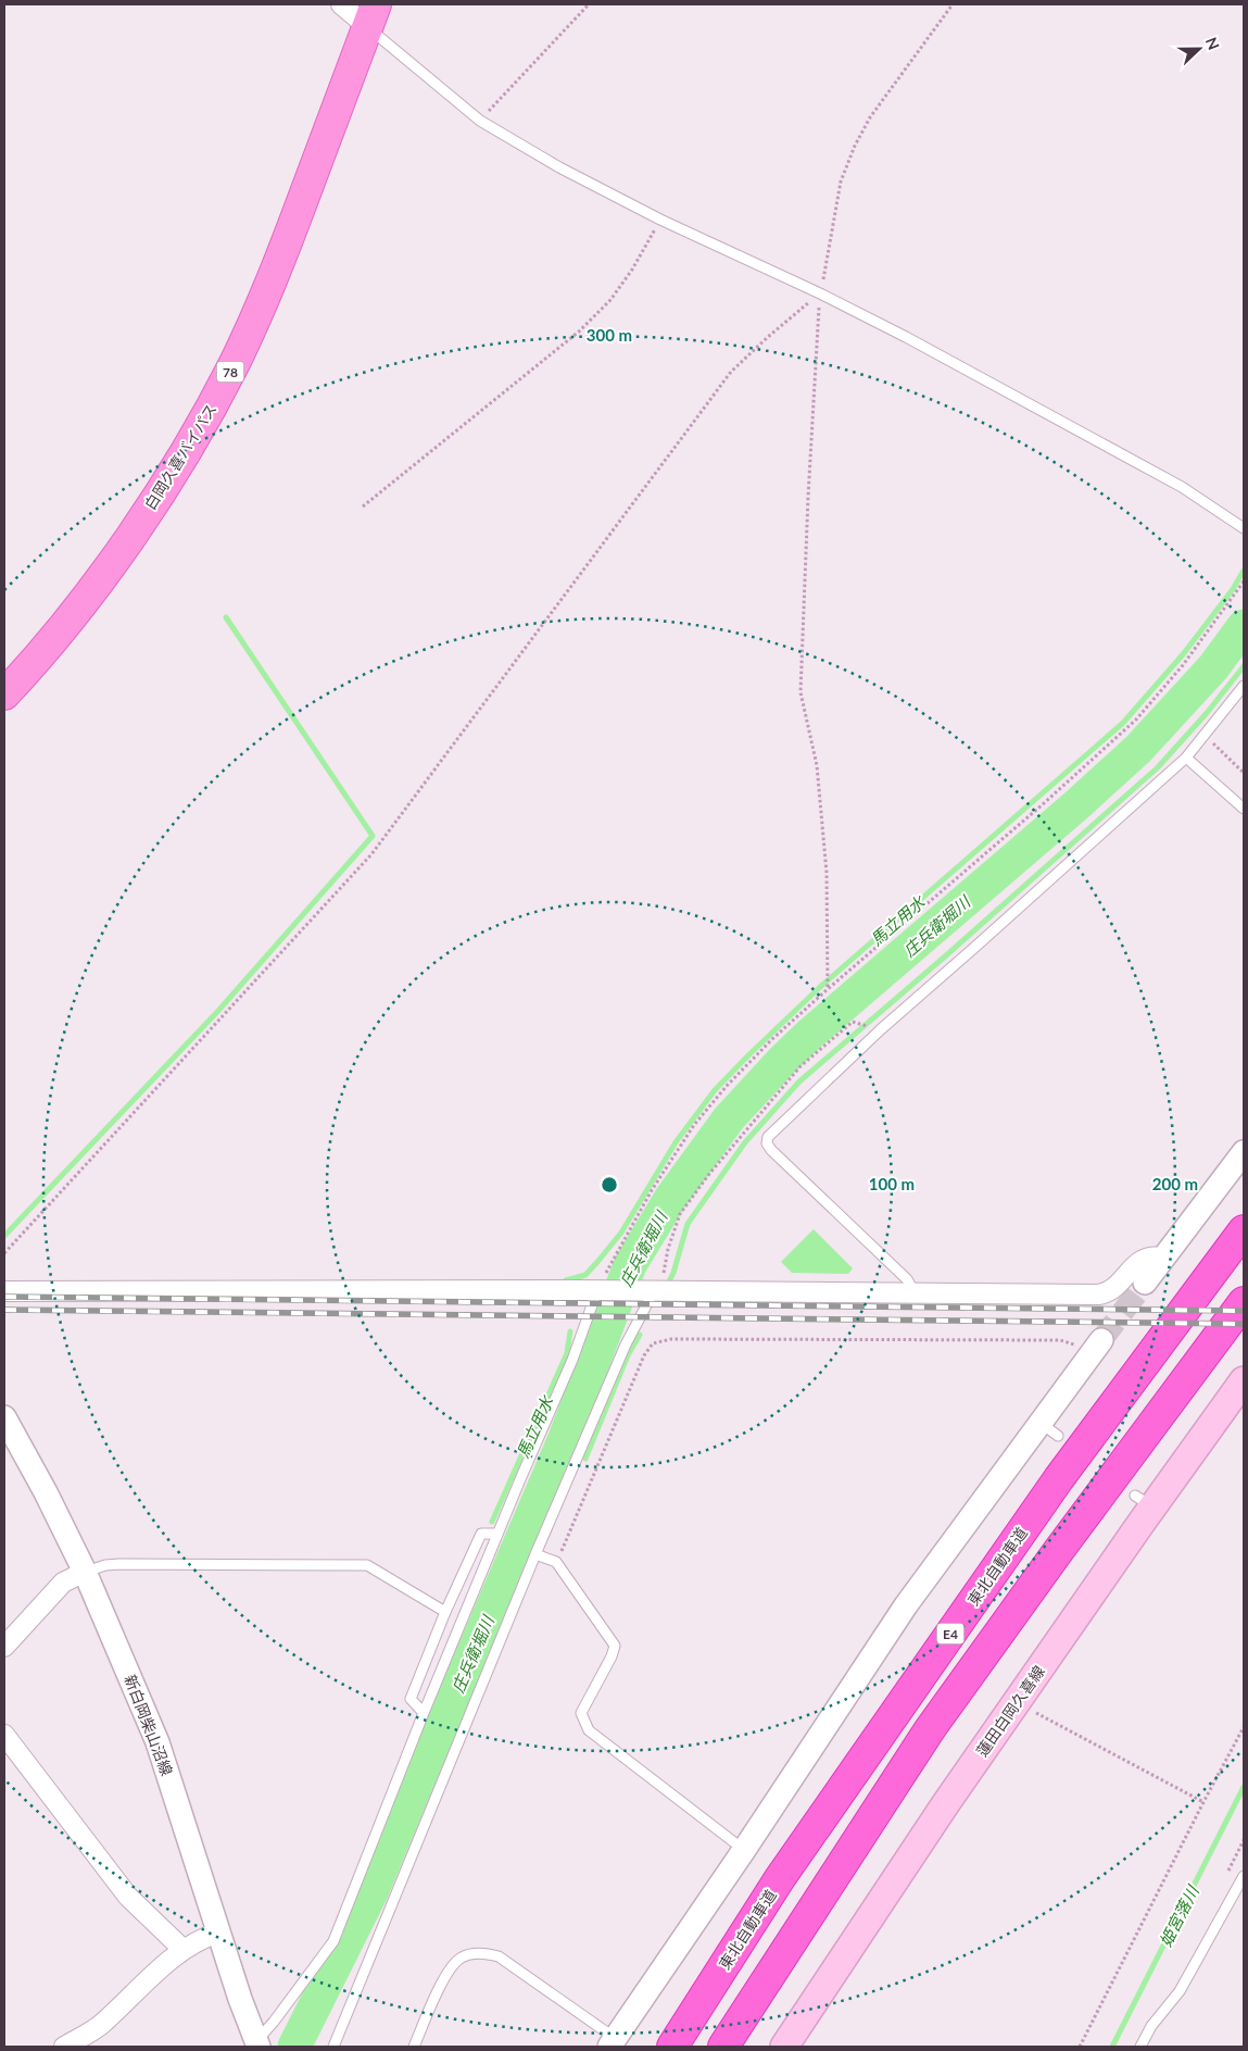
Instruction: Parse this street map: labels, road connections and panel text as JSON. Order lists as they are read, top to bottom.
{
  "streets": {
    "highway": ["東北自動車道", "E4"],
    "main road": ["78", "白岡久喜バイパス", "蓮田白岡久喜線"],
    "street": ["新白岡柴山沼線"]
  },
  "water": ["馬立用水", "庄兵衛堀川", "姫宮落川"],
  "north": "right",
  "rings": ["300 m", "100 m", "200 m"]
}
